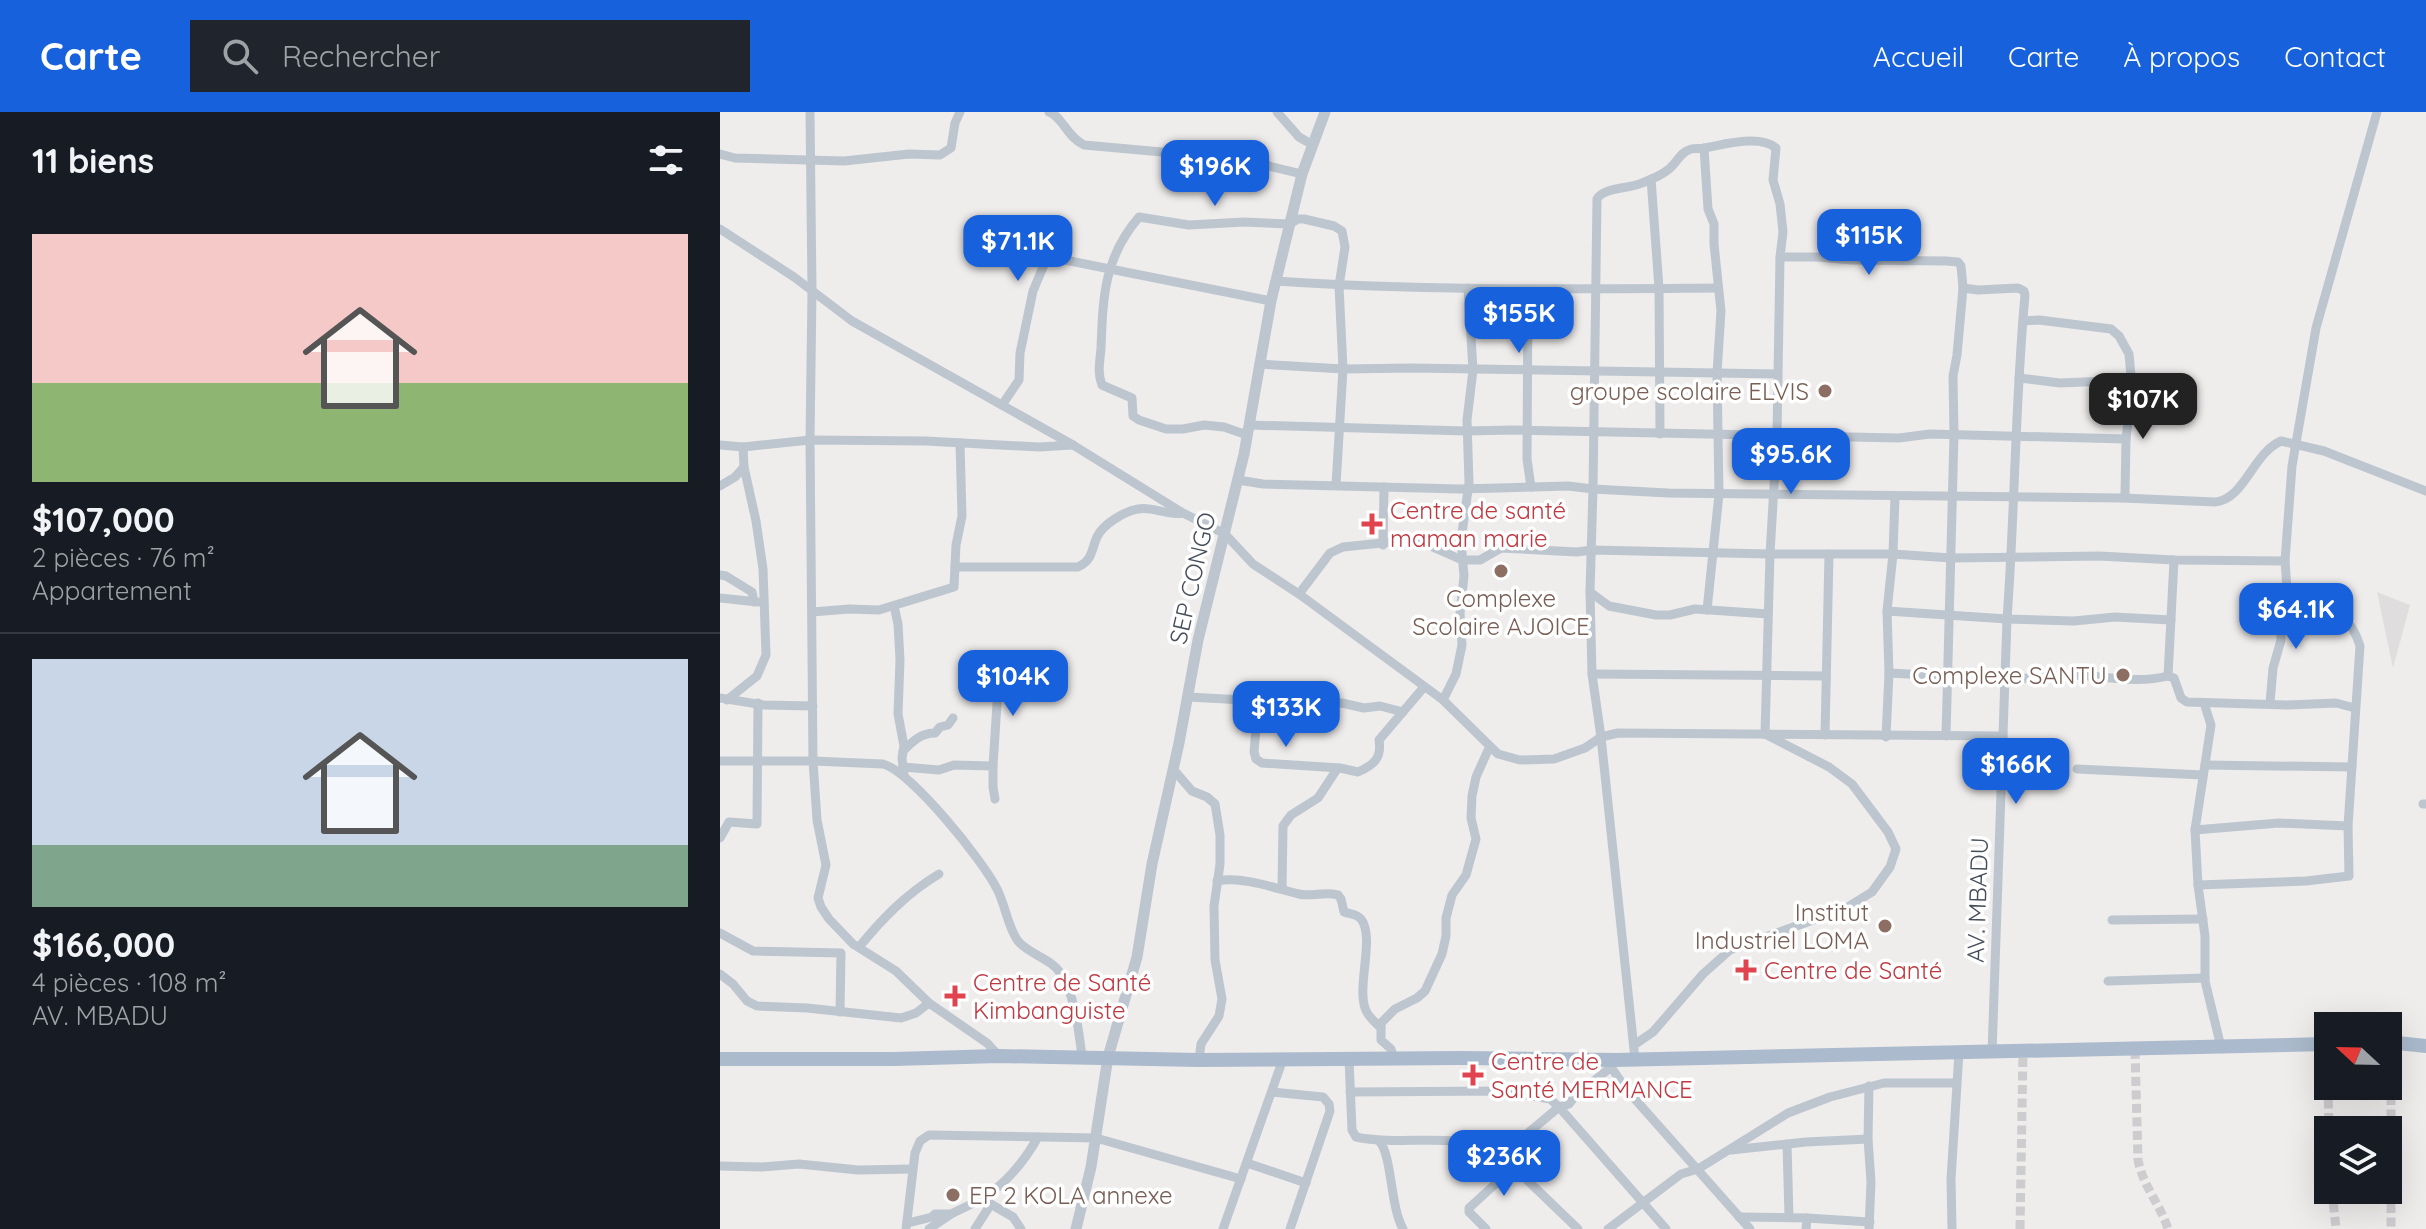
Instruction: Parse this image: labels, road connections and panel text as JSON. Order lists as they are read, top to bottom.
{
  "streets": {
    "street": ["SEP CONGO", "AV. MBADU"]
  },
  "places": {
    "other": [
      "groupe scolaire ELVIS",
      "Complexe Scolaire AJOICE",
      "Complexe SANTU",
      "Institut Industriel LOMA",
      "EP 2 KOLA annexe"
    ],
    "health": [
      "Centre de santé maman marie",
      "Centre de Santé",
      "Centre de Santé Kimbanguiste",
      "Centre de Santé MERMANCE"
    ]
  },
  "north": "left",
  "page": {
    "header": "Carte",
    "search": "Rechercher",
    "nav": [
      "Accueil",
      "Carte",
      "À propos",
      "Contact"
    ],
    "heading": "11 biens",
    "price": [
      "$196K",
      "$115K",
      "$71.1K",
      "$155K",
      "$107K",
      "$95.6K",
      "$64.1K",
      "$104K",
      "$133K",
      "$166K",
      "$236K"
    ],
    "list": [
      {
        "name": "$107,000",
        "note": "2 pièces · 76 m² · Appartement"
      },
      {
        "name": "$166,000",
        "note": "4 pièces · 108 m² · AV. MBADU"
      }
    ]
  }
}
